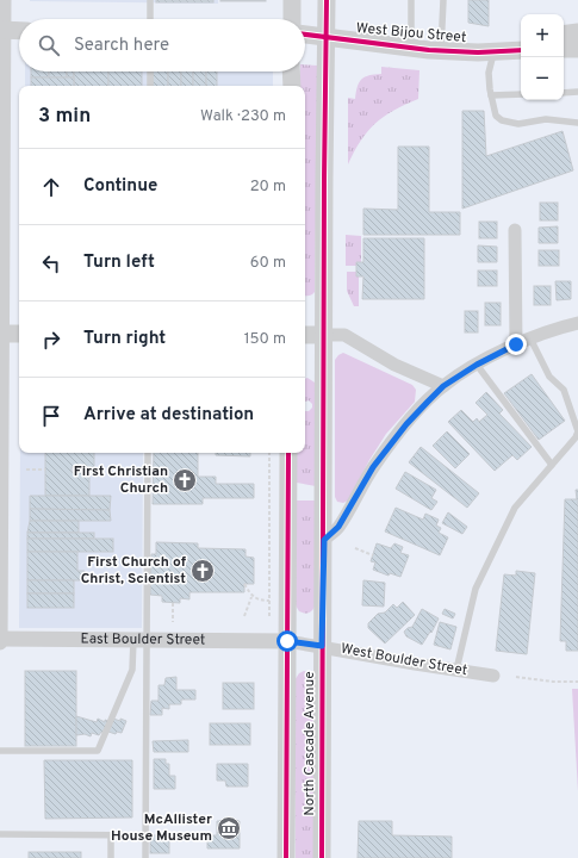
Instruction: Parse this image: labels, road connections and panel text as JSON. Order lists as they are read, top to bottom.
{
  "streets": {
    "main road": ["West Bijou Street", "North Cascade Avenue"],
    "street": ["East Boulder Street", "West Boulder Street"]
  },
  "crossings": [
    ["West Bijou Street", "North Cascade Avenue"],
    ["East Boulder Street", "West Boulder Street"],
    ["East Boulder Street", "North Cascade Avenue"],
    ["West Boulder Street", "North Cascade Avenue"]
  ],
  "places": {
    "church": ["First Christian Church", "First Church of Christ, Scientist"],
    "museum": ["McAllister House Museum"]
  },
  "page": {
    "map_buttons": ["+", "−"],
    "search": "Search here",
    "heading": ["3 min", "Walk · 230 m"],
    "list": [
      ["Continue", "20 m"],
      ["Turn left", "60 m"],
      ["Turn right", "150 m"],
      "Arrive at destination"
    ]
  }
}
